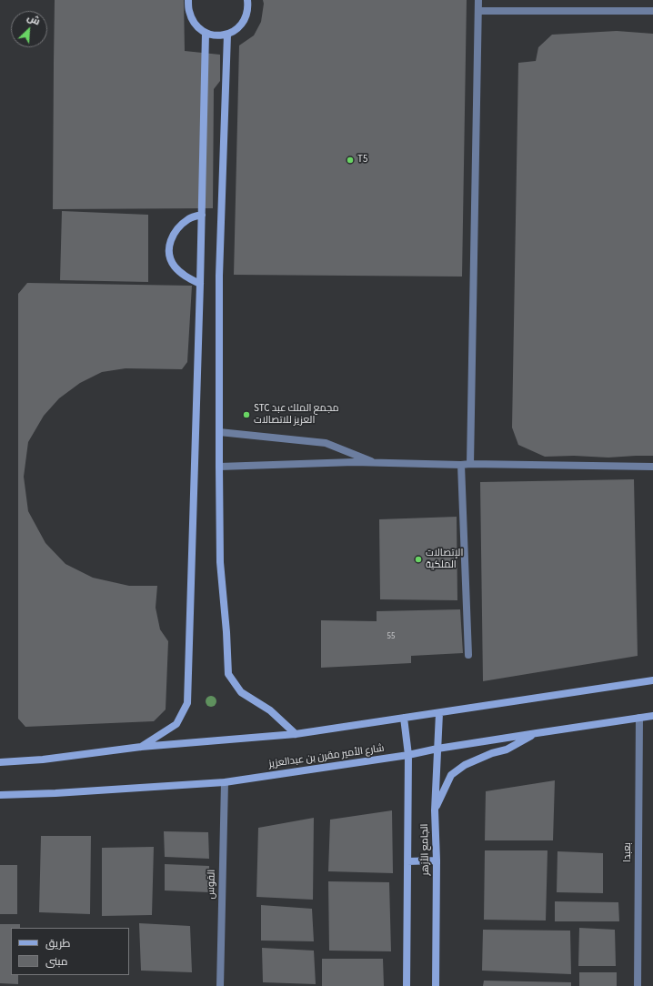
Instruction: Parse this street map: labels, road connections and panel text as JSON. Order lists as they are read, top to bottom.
{
  "streets": {
    "street": ["شارع الأمير مقرن بن عبدالعزيز", "الجامع الأزهر"],
    "lane": ["بعبدا", "القوس"]
  },
  "crossings": [
    ["شارع الأمير مقرن بن عبدالعزيز", "الجامع الأزهر"],
    ["شارع الأمير مقرن بن عبدالعزيز", "بعبدا"],
    ["شارع الأمير مقرن بن عبدالعزيز", "القوس"]
  ],
  "places": ["T5", "STC مجمع الملك عبد العزيز للاتصالات", "الإتصالات الملكية"],
  "house_numbers": ["55"],
  "legend": ["طريق", "مبنى"],
  "north": "top right"
}
